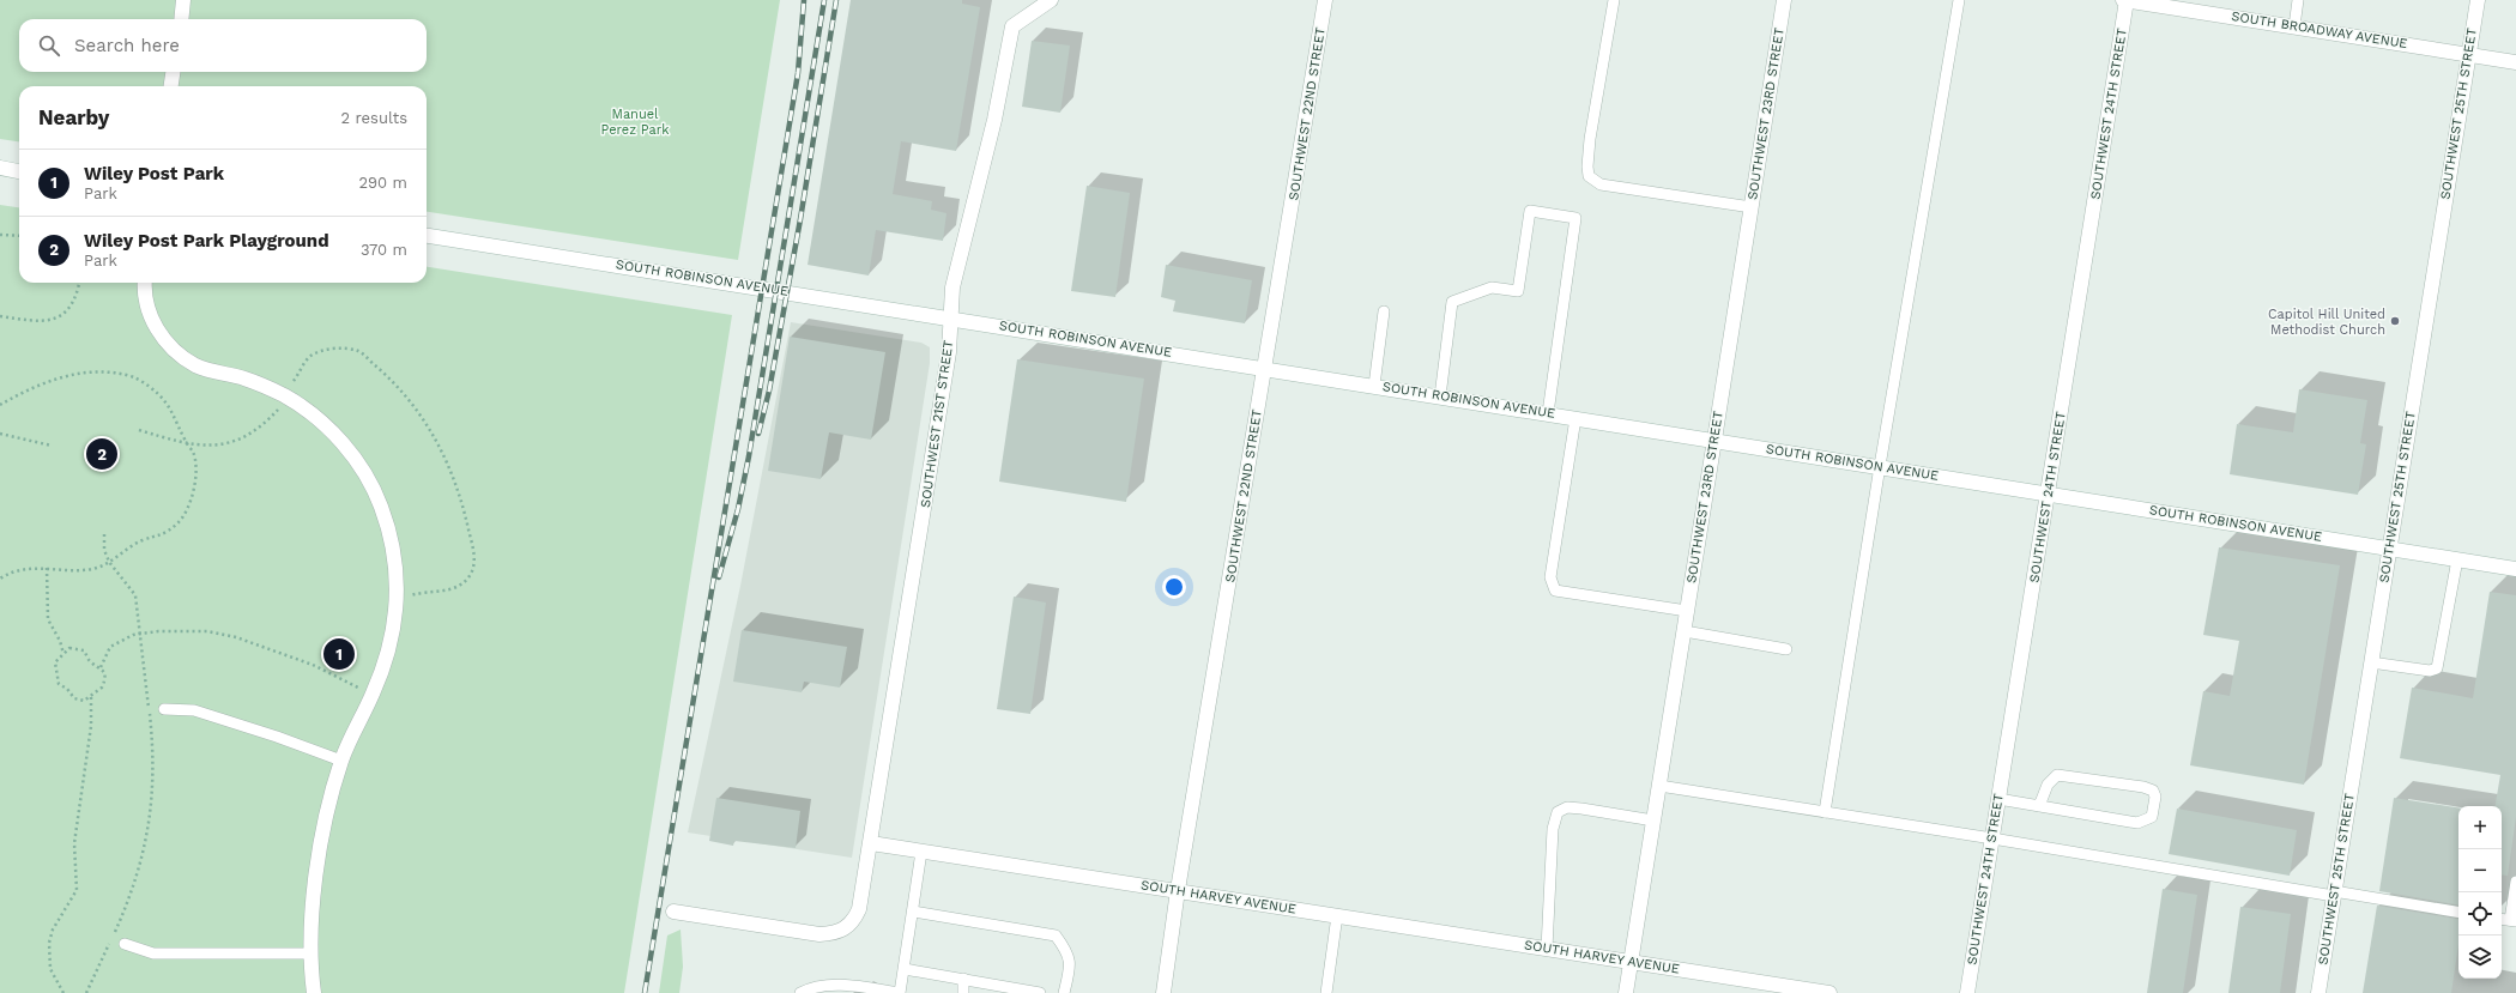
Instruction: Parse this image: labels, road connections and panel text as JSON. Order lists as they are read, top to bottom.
{
  "streets": {
    "street": [
      "SOUTH BROADWAY AVENUE",
      "SOUTHWEST 22ND STREET",
      "SOUTHWEST 23RD STREET",
      "SOUTHWEST 24TH STREET",
      "SOUTHWEST 25TH STREET",
      "SOUTH ROBINSON AVENUE",
      "SOUTHWEST 21ST STREET",
      "SOUTH HARVEY AVENUE"
    ]
  },
  "crossings": [
    ["SOUTH BROADWAY AVENUE", "SOUTHWEST 24TH STREET"],
    ["SOUTH BROADWAY AVENUE", "SOUTHWEST 25TH STREET"],
    ["SOUTHWEST 22ND STREET", "SOUTH ROBINSON AVENUE"],
    ["SOUTHWEST 22ND STREET", "SOUTH HARVEY AVENUE"],
    ["SOUTHWEST 23RD STREET", "SOUTH ROBINSON AVENUE"],
    ["SOUTHWEST 23RD STREET", "SOUTH HARVEY AVENUE"],
    ["SOUTHWEST 24TH STREET", "SOUTH ROBINSON AVENUE"],
    ["SOUTHWEST 25TH STREET", "SOUTH ROBINSON AVENUE"],
    ["SOUTH ROBINSON AVENUE", "SOUTHWEST 21ST STREET"],
    ["SOUTHWEST 21ST STREET", "SOUTH HARVEY AVENUE"]
  ],
  "parks": ["Manuel Perez Park"],
  "places": ["Capitol Hill United Methodist Church"],
  "page": {
    "search": "Search here",
    "heading": ["Nearby", "2 results"],
    "list": [
      {
        "mark": "1",
        "name": "Wiley Post Park",
        "note": "Park",
        "value": "290 m"
      },
      {
        "mark": "2",
        "name": "Wiley Post Park Playground",
        "note": "Park",
        "value": "370 m"
      }
    ],
    "pins": ["2", "1"],
    "map_buttons": ["+", "−"]
  }
}
